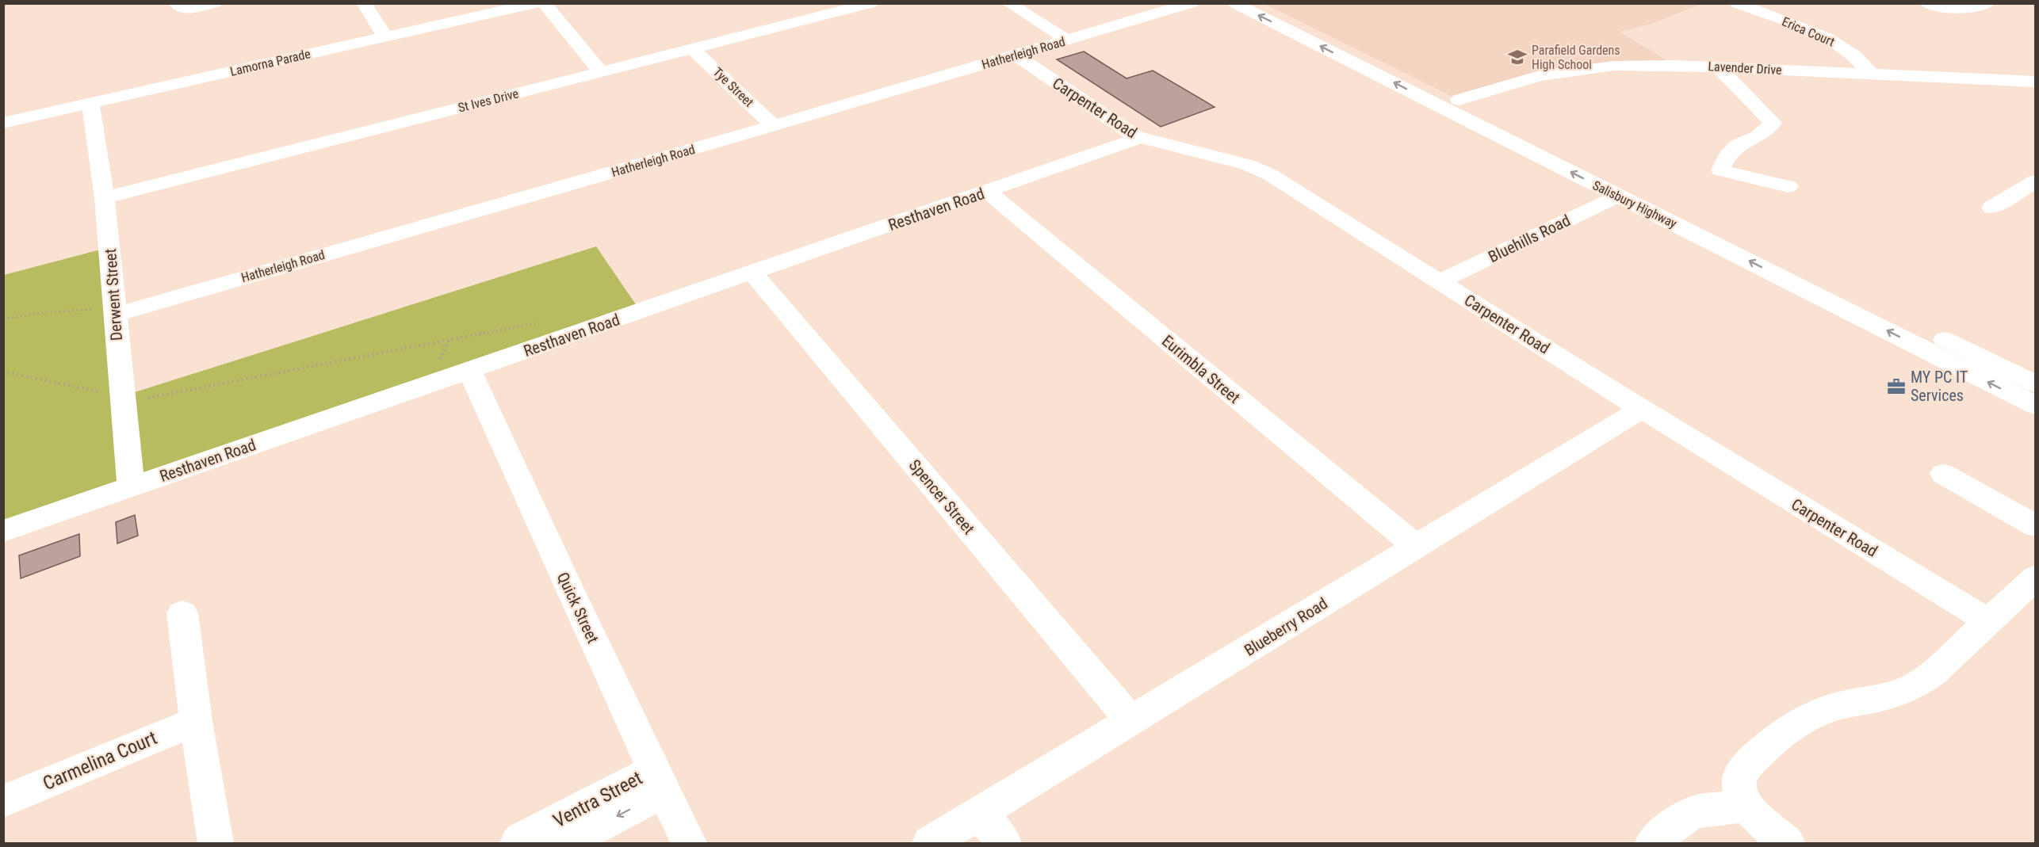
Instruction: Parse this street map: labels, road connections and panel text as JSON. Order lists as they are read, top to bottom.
{
  "streets": {
    "street": [
      "Erica Court",
      "Hatherleigh Road",
      "Lamorna Parade",
      "Lavender Drive",
      "Tye Street",
      "St Ives Drive",
      "Carpenter Road",
      "Salisbury Highway",
      "Resthaven Road",
      "Bluehills Road",
      "Derwent Street",
      "Eurimbla Street",
      "Spencer Street",
      "Quick Street",
      "Blueberry Road",
      "Carmelina Court",
      "Ventra Street"
    ]
  },
  "crossings": [
    ["Erica Court", "Lavender Drive"],
    ["Hatherleigh Road", "Tye Street"],
    ["Hatherleigh Road", "Carpenter Road"],
    ["Hatherleigh Road", "Derwent Street"],
    ["Lamorna Parade", "Derwent Street"],
    ["Lavender Drive", "Salisbury Highway"],
    ["Tye Street", "St Ives Drive"],
    ["St Ives Drive", "Derwent Street"],
    ["Carpenter Road", "Resthaven Road"],
    ["Carpenter Road", "Bluehills Road"],
    ["Carpenter Road", "Blueberry Road"],
    ["Salisbury Highway", "Bluehills Road"],
    ["Resthaven Road", "Derwent Street"],
    ["Resthaven Road", "Eurimbla Street"],
    ["Resthaven Road", "Spencer Street"],
    ["Resthaven Road", "Quick Street"],
    ["Eurimbla Street", "Blueberry Road"],
    ["Spencer Street", "Blueberry Road"],
    ["Quick Street", "Ventra Street"]
  ],
  "places": {
    "school or university": ["Parafield Gardens High School"],
    "office": ["MY PC IT Services"]
  }
}
